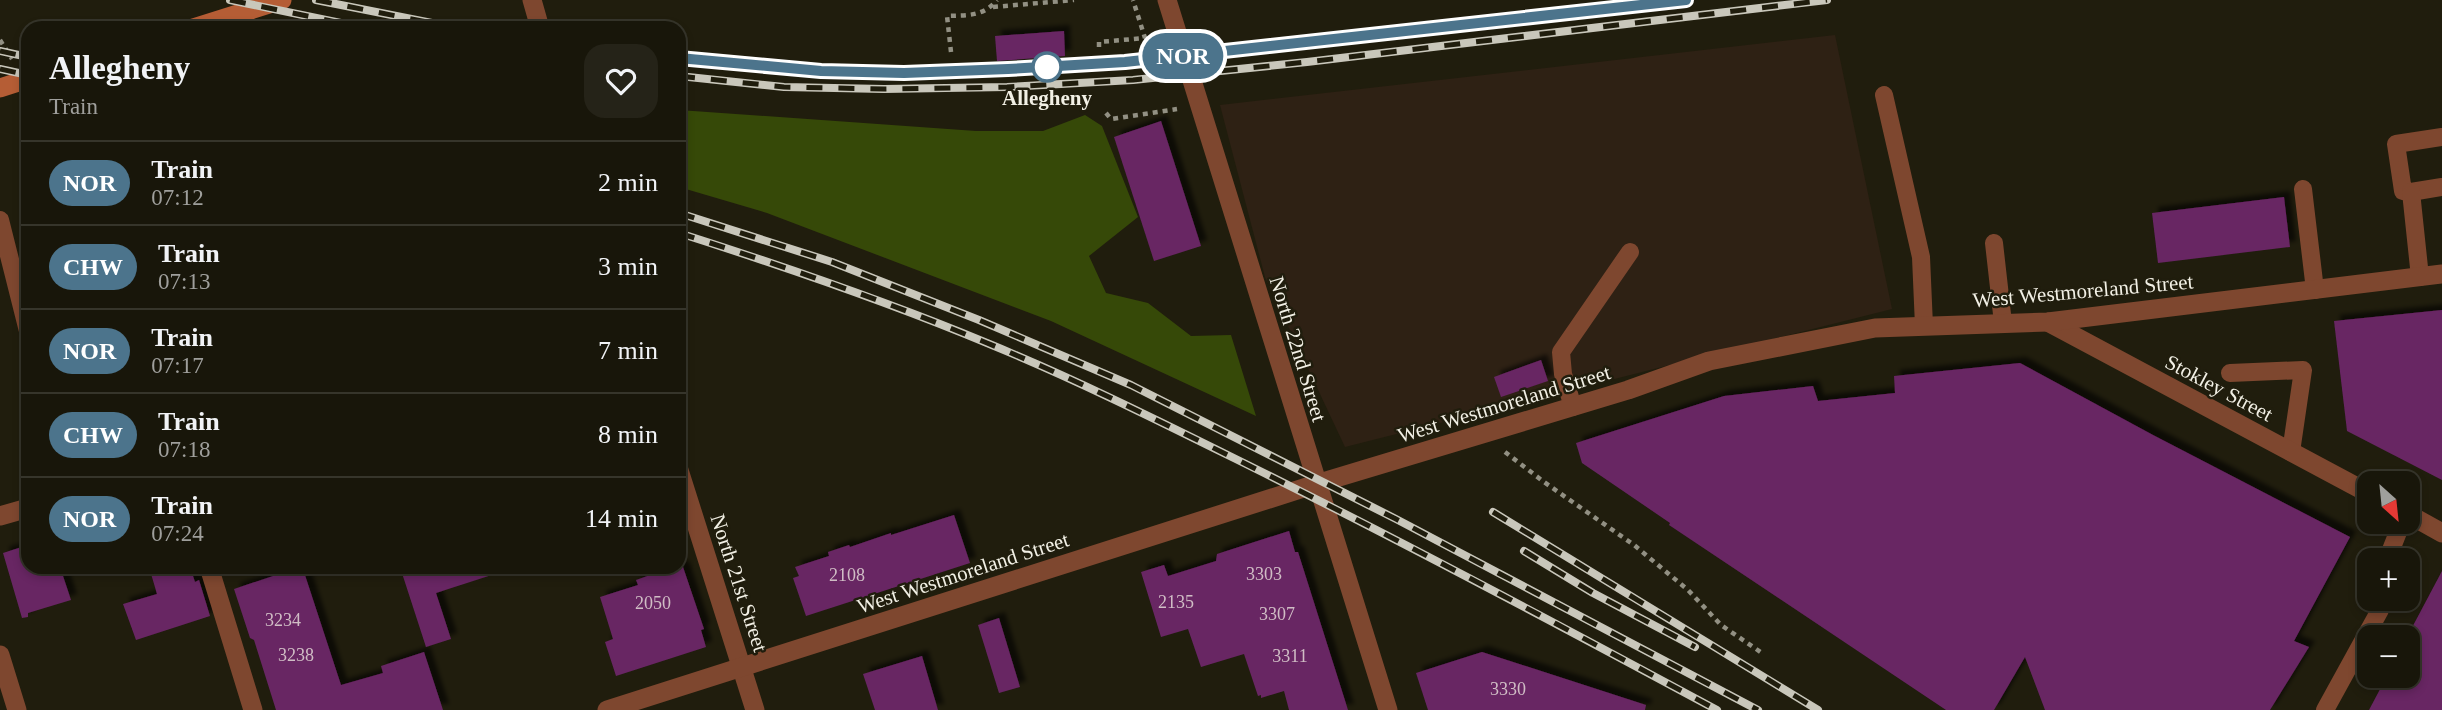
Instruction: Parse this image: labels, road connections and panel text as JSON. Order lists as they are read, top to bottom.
{
  "streets": {
    "street": [
      "West Westmoreland Street",
      "North 22nd Street",
      "Stokley Street",
      "North 21st Street"
    ]
  },
  "crossings": [
    ["West Westmoreland Street", "North 22nd Street"],
    ["West Westmoreland Street", "Stokley Street"],
    ["West Westmoreland Street", "North 21st Street"]
  ],
  "places": ["Allegheny"],
  "house_numbers": [
    "3303",
    "2108",
    "2135",
    "2050",
    "3307",
    "3234",
    "3238",
    "3311",
    "3330"
  ],
  "north": "bottom right",
  "page": {
    "on_map": "NOR",
    "heading": ["Allegheny", "Train"],
    "list": [
      {
        "mark": "NOR",
        "name": "Train",
        "note": "07:12",
        "value": "2 min"
      },
      {
        "mark": "CHW",
        "name": "Train",
        "note": "07:13",
        "value": "3 min"
      },
      {
        "mark": "NOR",
        "name": "Train",
        "note": "07:17",
        "value": "7 min"
      },
      {
        "mark": "CHW",
        "name": "Train",
        "note": "07:18",
        "value": "8 min"
      },
      {
        "mark": "NOR",
        "name": "Train",
        "note": "07:24",
        "value": "14 min"
      }
    ],
    "map_buttons": ["+", "−"]
  }
}
